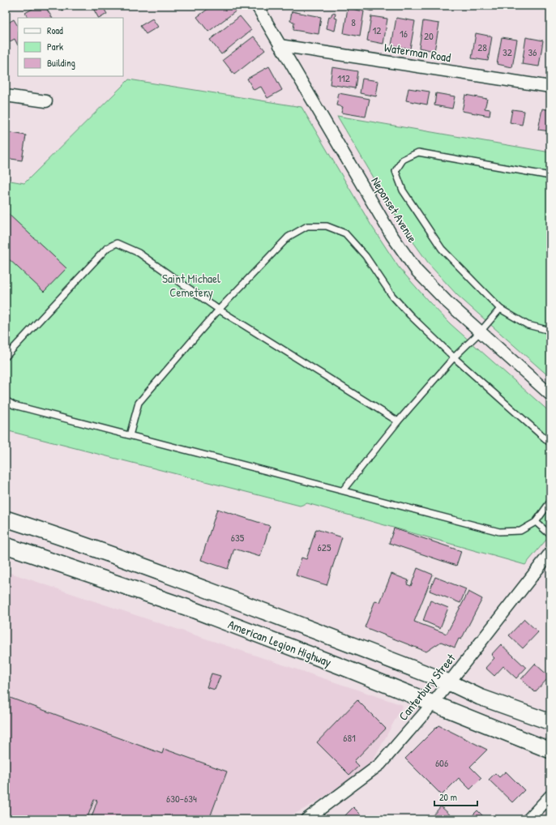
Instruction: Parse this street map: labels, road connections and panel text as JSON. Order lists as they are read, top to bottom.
{
  "streets": {
    "main road": ["American Legion Highway"],
    "street": ["Waterman Road", "Neponset Avenue", "Canterbury Street"]
  },
  "crossings": [
    ["Waterman Road", "Neponset Avenue"],
    ["American Legion Highway", "Canterbury Street"]
  ],
  "parks": ["Saint Michael Cemetery"],
  "house_numbers": [
    "8",
    "12",
    "16",
    "20",
    "28",
    "32",
    "36",
    "112",
    "635",
    "625",
    "681",
    "606",
    "630-634"
  ],
  "legend": ["Road", "Park", "Building"],
  "scale_bar": "20 m"
}
